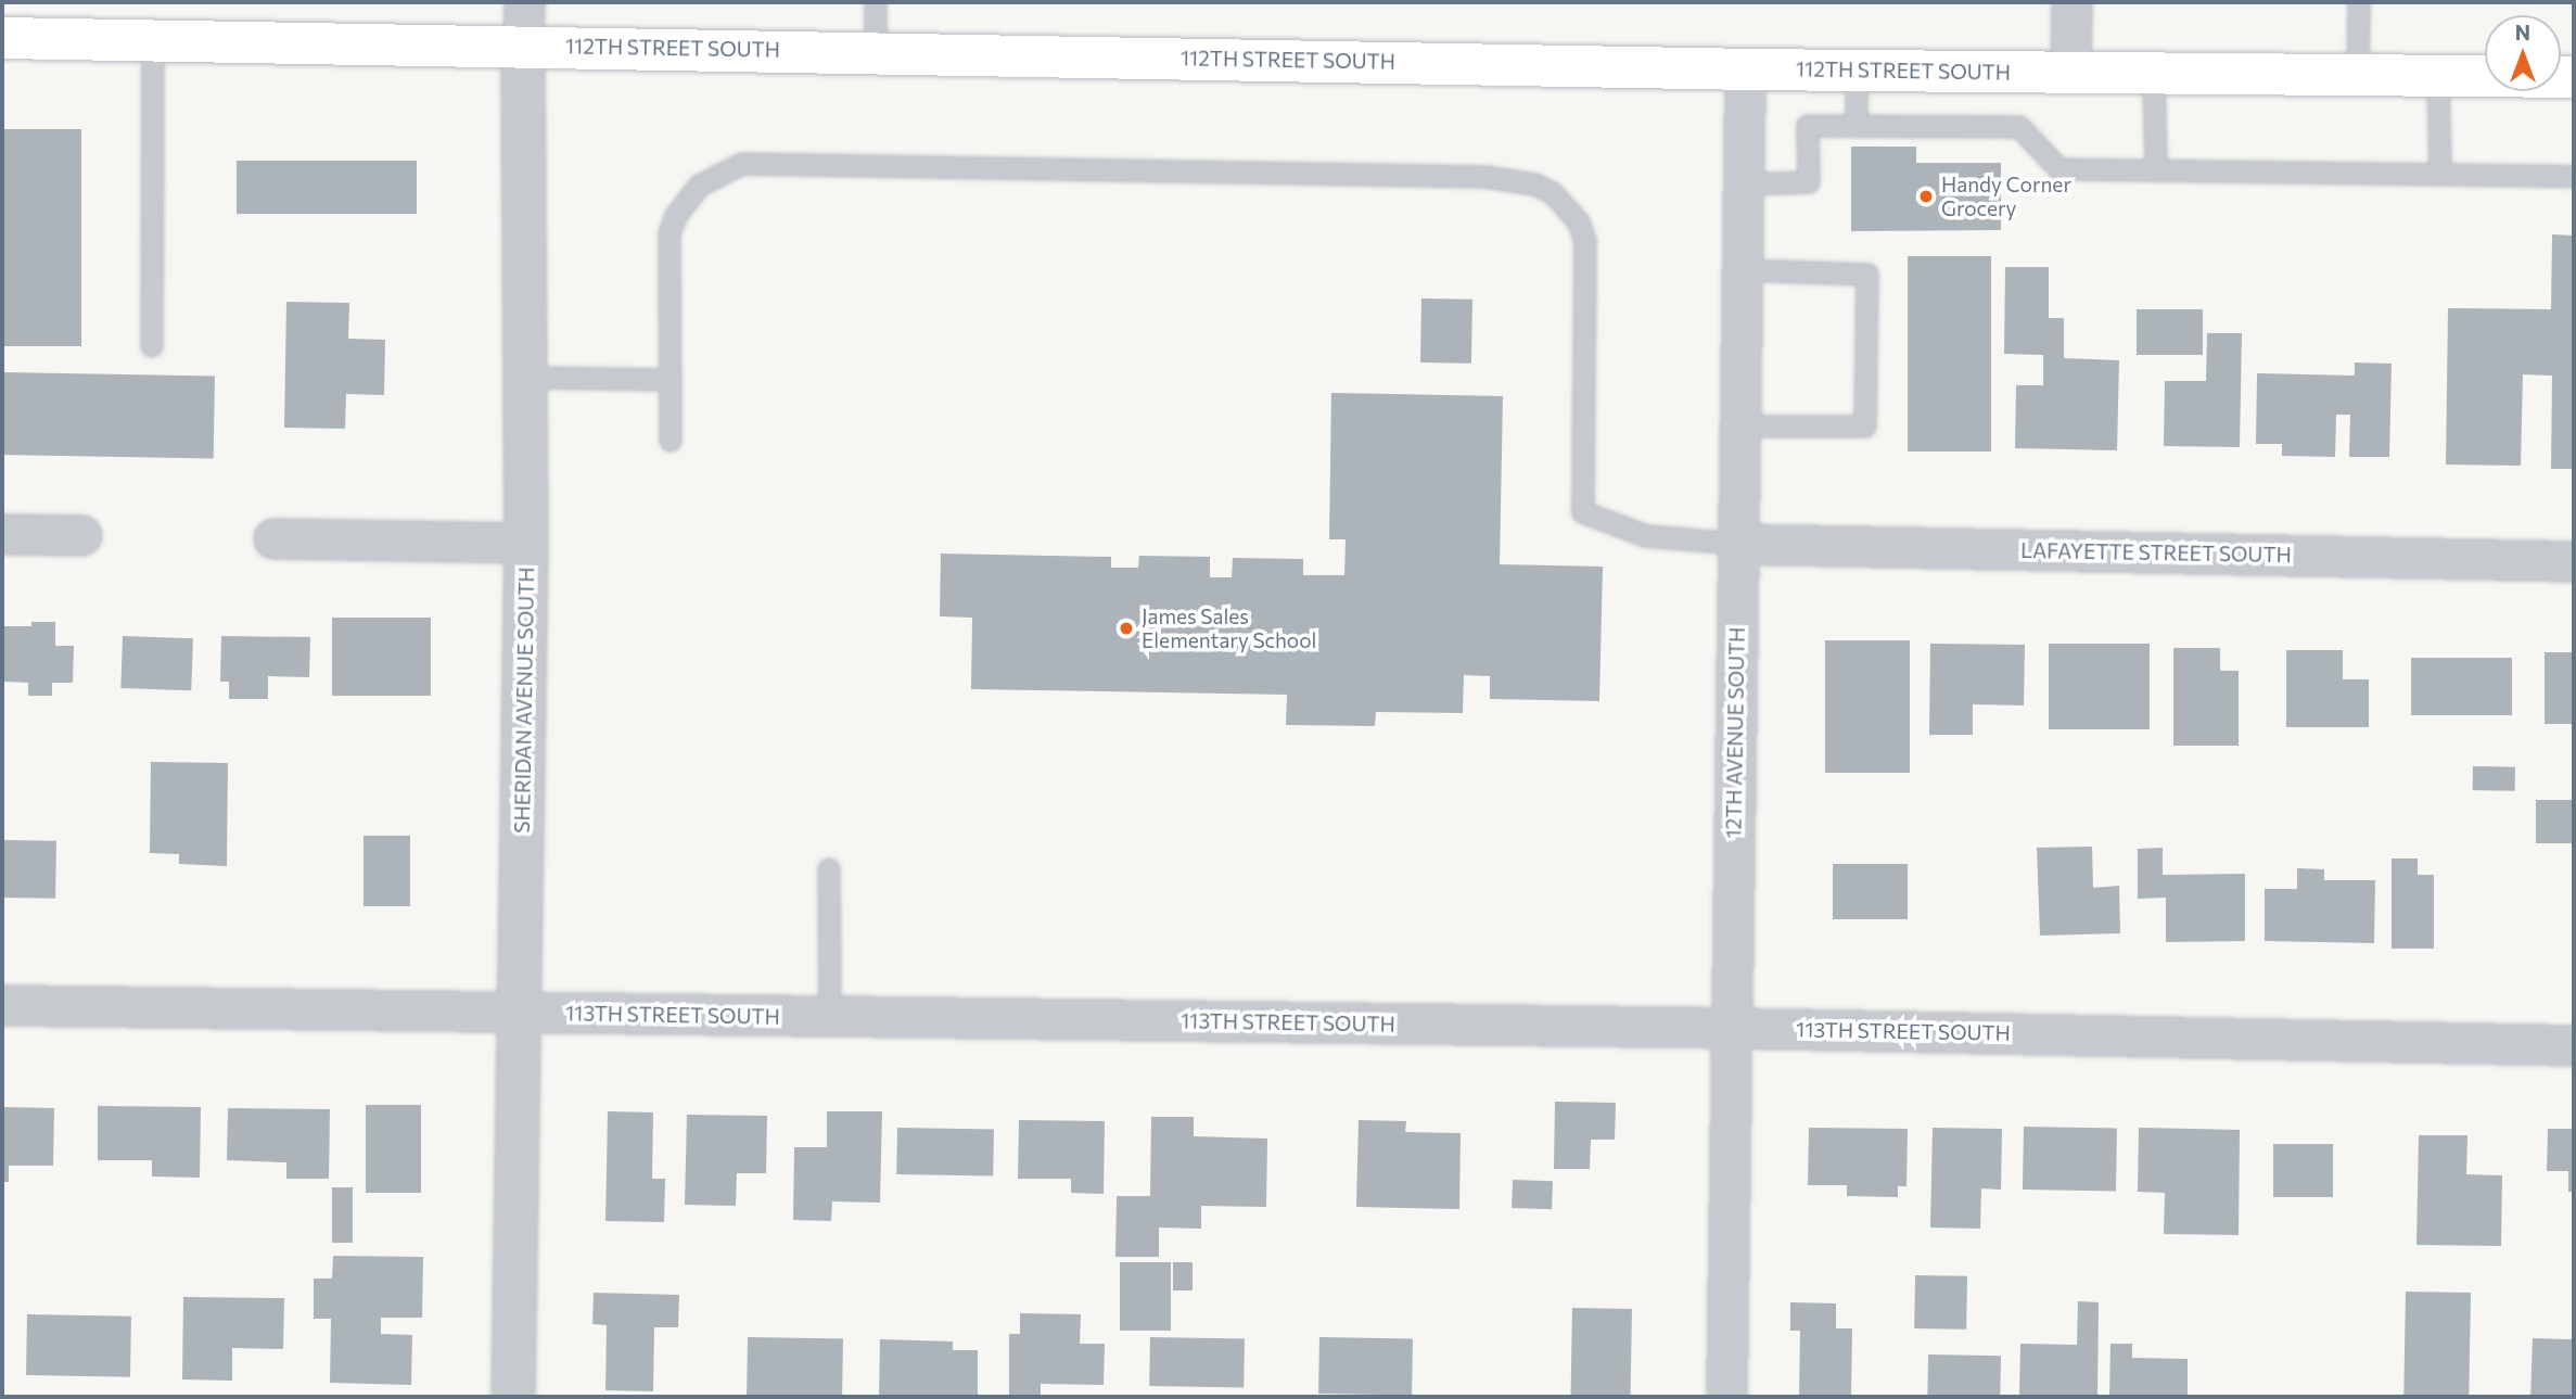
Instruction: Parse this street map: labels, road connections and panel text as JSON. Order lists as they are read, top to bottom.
{
  "streets": {
    "main road": ["112TH STREET SOUTH"],
    "street": [
      "LAFAYETTE STREET SOUTH",
      "SHERIDAN AVENUE SOUTH",
      "12TH AVENUE SOUTH",
      "113TH STREET SOUTH"
    ]
  },
  "crossings": [
    ["112TH STREET SOUTH", "SHERIDAN AVENUE SOUTH"],
    ["112TH STREET SOUTH", "12TH AVENUE SOUTH"],
    ["LAFAYETTE STREET SOUTH", "12TH AVENUE SOUTH"],
    ["SHERIDAN AVENUE SOUTH", "113TH STREET SOUTH"],
    ["12TH AVENUE SOUTH", "113TH STREET SOUTH"]
  ],
  "places": ["Handy Corner Grocery", "James Sales Elementary School"],
  "north": "top"
}
